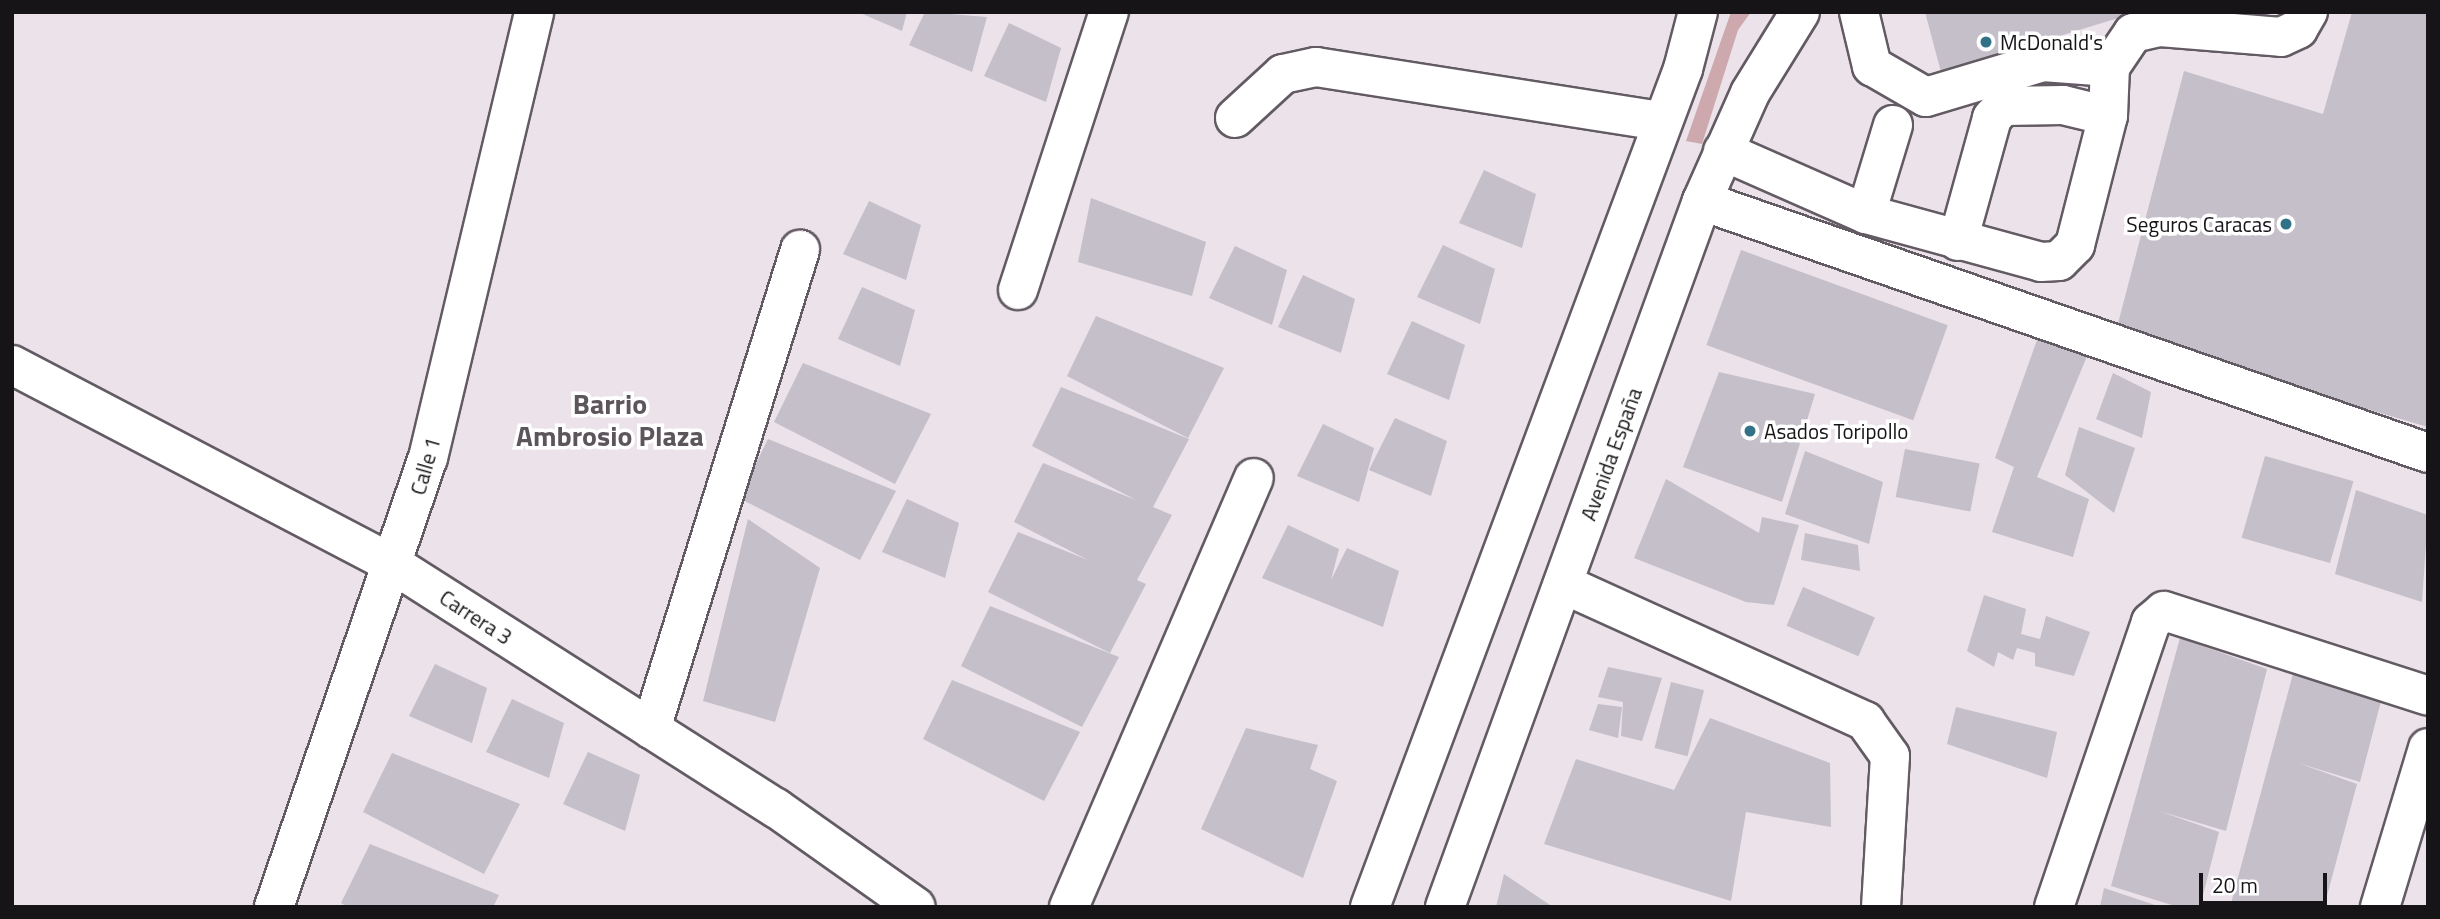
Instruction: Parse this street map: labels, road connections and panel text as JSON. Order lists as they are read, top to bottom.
{
  "streets": {
    "street": ["Avenida España", "Calle 1", "Carrera 3"]
  },
  "crossings": [
    ["Calle 1", "Carrera 3"]
  ],
  "districts": ["Barrio Ambrosio Plaza"],
  "places": ["McDonald's", "Seguros Caracas", "Asados Toripollo"],
  "scale_bar": "20 m"
}
